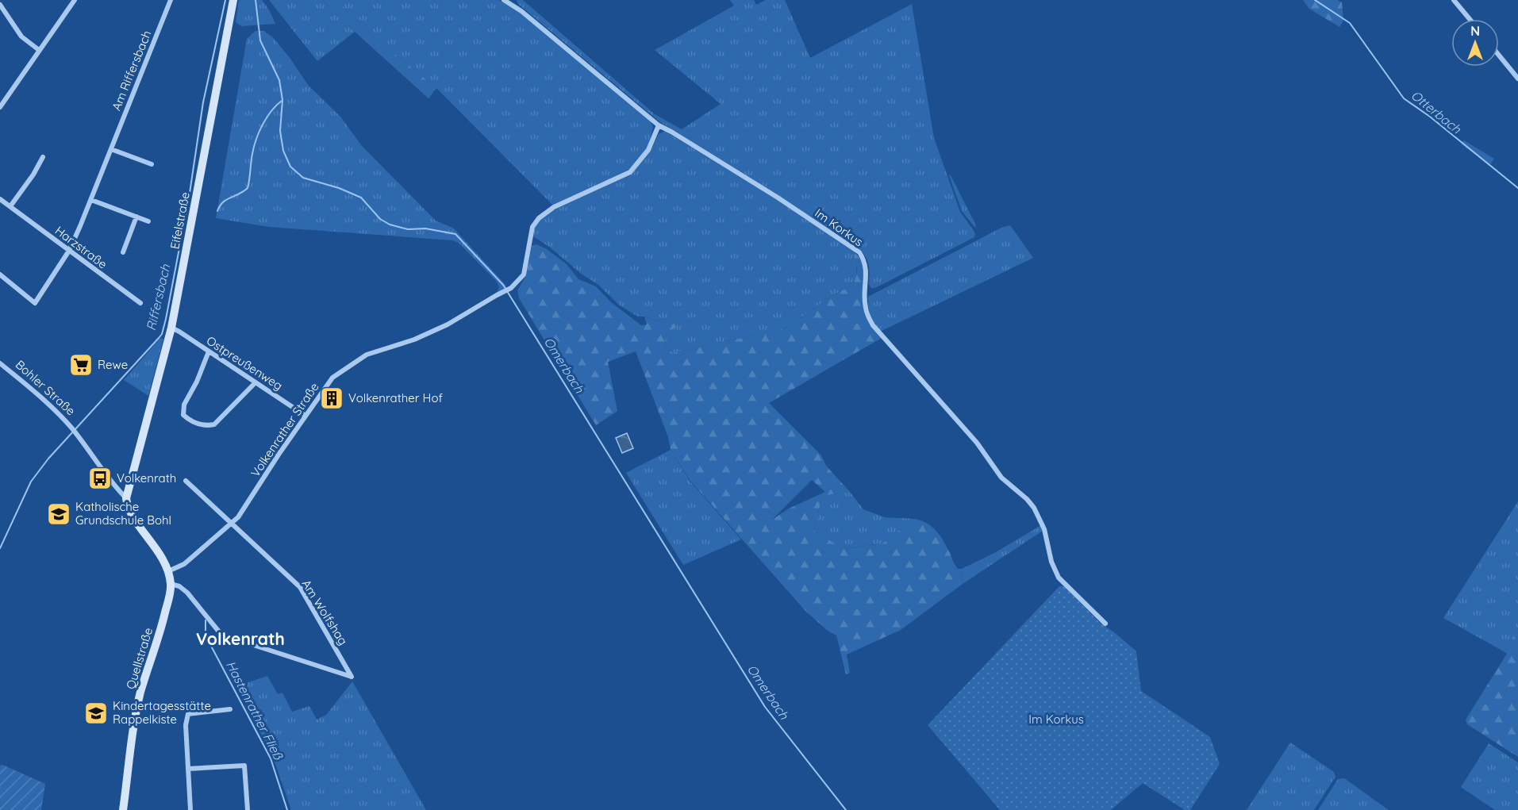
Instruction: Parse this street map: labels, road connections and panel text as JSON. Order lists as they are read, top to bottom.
{
  "streets": {
    "main road": ["Eifelstraße", "Bohler Straße", "Quellstraße"],
    "street": [
      "Am Riffersbach",
      "Im Korkus",
      "Harzstraße",
      "Ostpreußenweg",
      "Volkenrather Straße",
      "Am Wolfshag"
    ]
  },
  "crossings": [
    ["Am Riffersbach", "Harzstraße"],
    ["Eifelstraße", "Ostpreußenweg"],
    ["Eifelstraße", "Bohler Straße"],
    ["Im Korkus", "Volkenrather Straße"],
    ["Ostpreußenweg", "Volkenrather Straße"],
    ["Bohler Straße", "Volkenrather Straße"],
    ["Bohler Straße", "Quellstraße"],
    ["Volkenrather Straße", "Am Wolfshag"],
    ["Volkenrather Straße", "Quellstraße"],
    ["Am Wolfshag", "Quellstraße"]
  ],
  "districts": ["Volkenrath"],
  "water": [
    "Otterbach",
    "Riffersbach",
    "Omerbach",
    "Hastenrather Fließ"
  ],
  "parks": ["Im Korkus"],
  "places": {
    "supermarket": ["Rewe"],
    "building": ["Volkenrather Hof"],
    "bus stop": ["Volkenrath"],
    "school or university": ["Katholische Grundschule Bohl", "Kindertagesstätte Rappelkiste"]
  },
  "north": "top"
}
